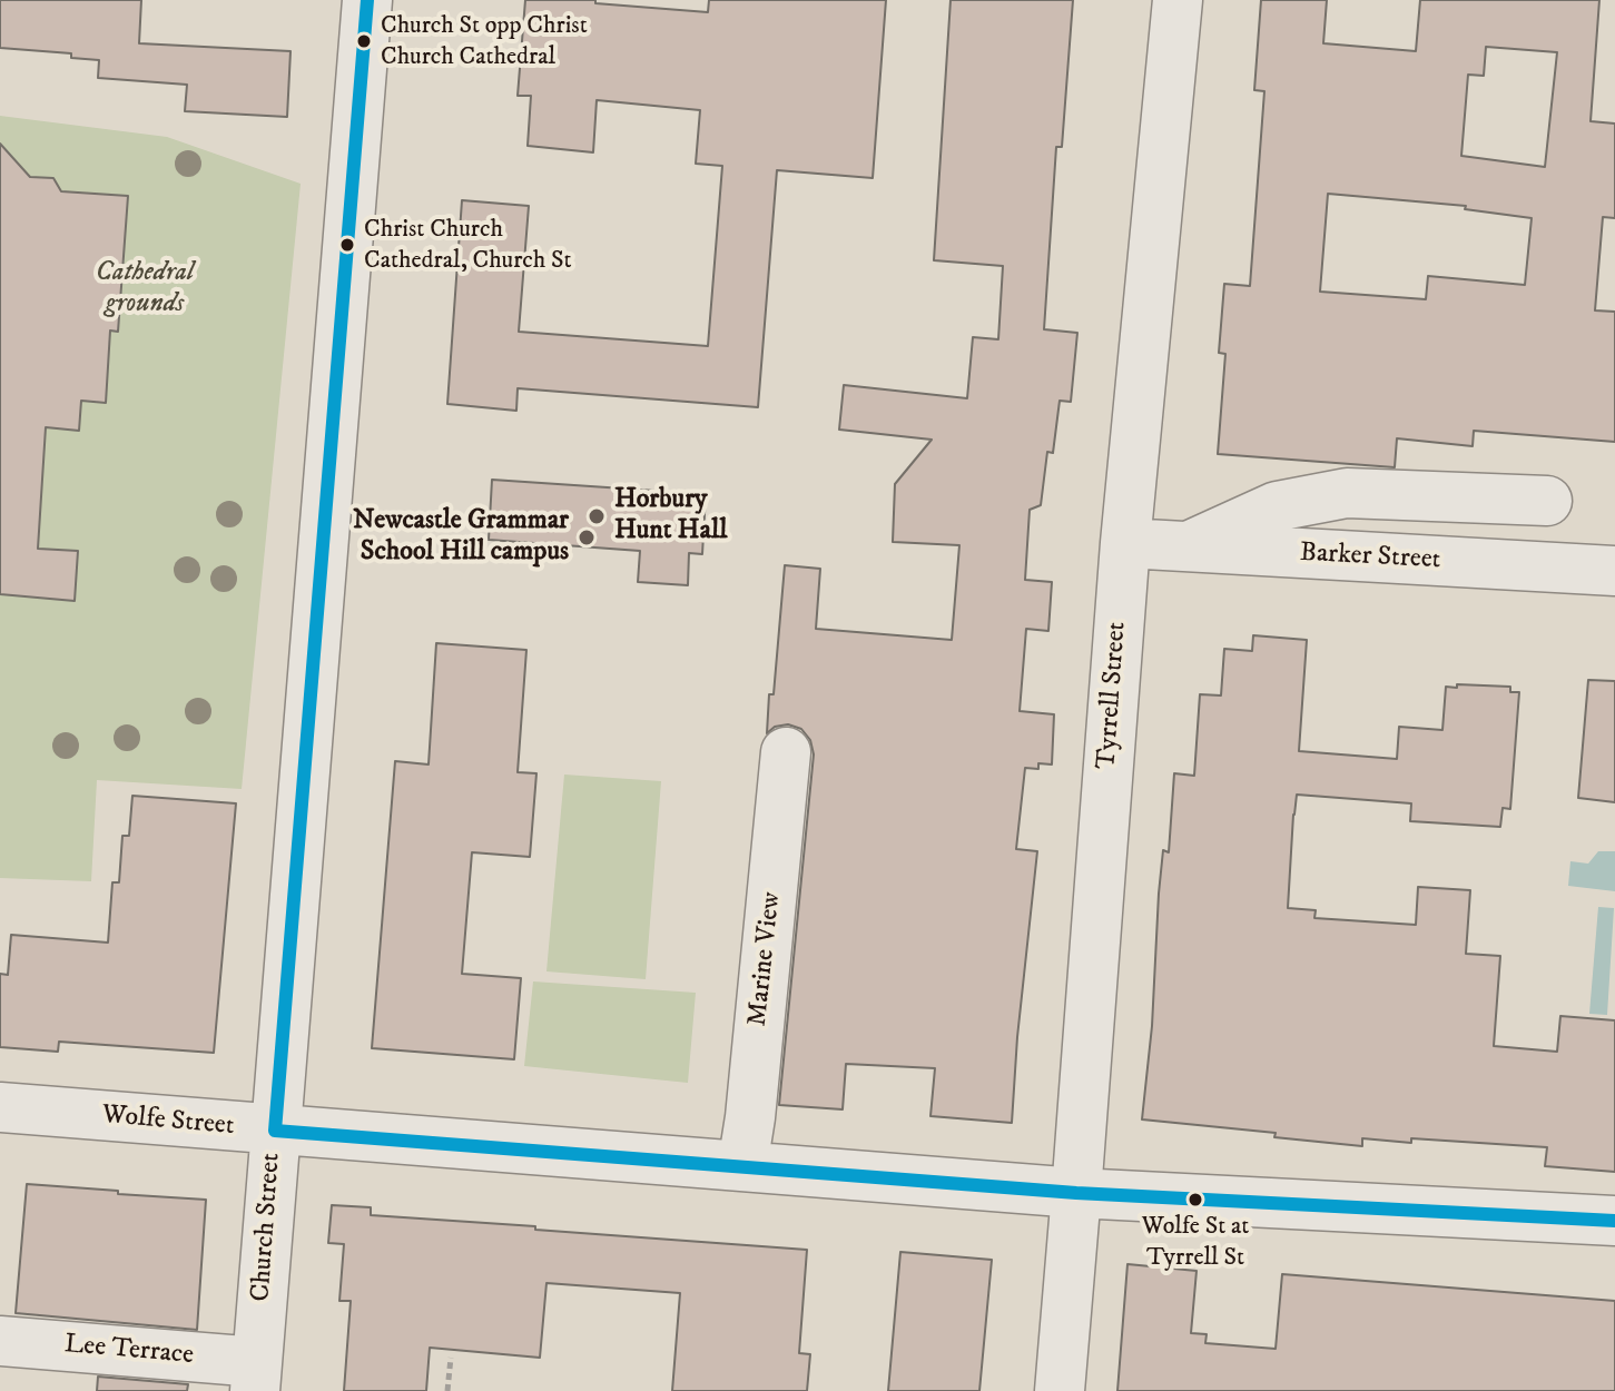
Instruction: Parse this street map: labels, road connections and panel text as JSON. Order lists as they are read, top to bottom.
{
  "streets": {
    "street": [
      "Barker Street",
      "Tyrrell Street",
      "Marine View",
      "Wolfe Street",
      "Church Street",
      "Lee Terrace"
    ]
  },
  "crossings": [
    ["Barker Street", "Tyrrell Street"],
    ["Tyrrell Street", "Wolfe Street"],
    ["Marine View", "Wolfe Street"],
    ["Wolfe Street", "Church Street"],
    ["Church Street", "Lee Terrace"]
  ],
  "parks": ["Cathedral grounds"],
  "places": [
    "Church St opp Christ Church Cathedral",
    "Christ Church Cathedral, Church St",
    "Horbury Hunt Hall",
    "Newcastle Grammar School Hill campus",
    "Wolfe St at Tyrrell St"
  ]
}
